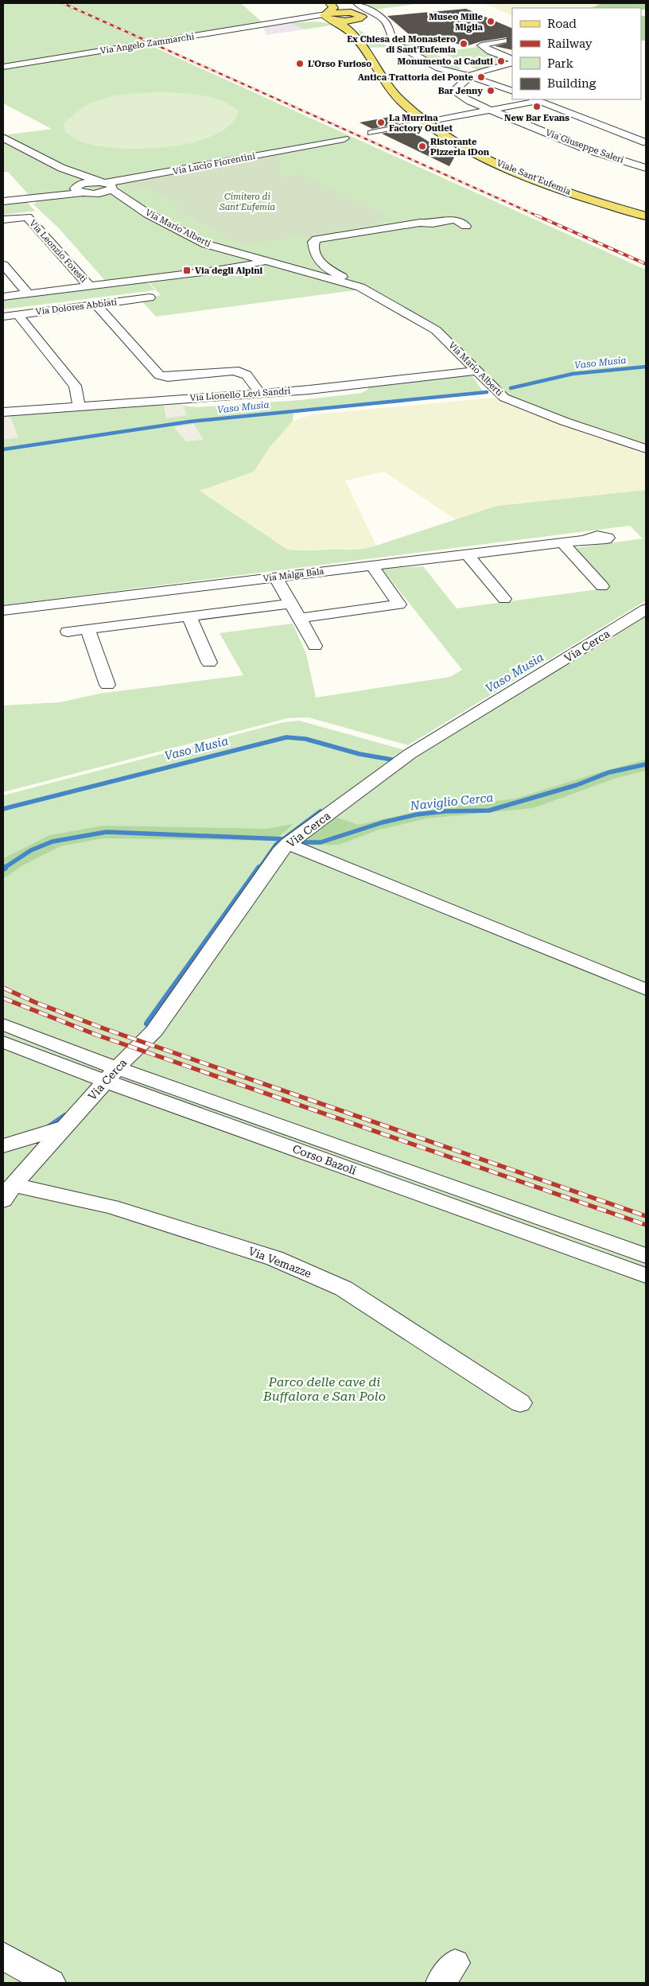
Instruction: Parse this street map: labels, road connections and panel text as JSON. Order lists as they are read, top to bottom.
{
  "streets": {
    "main road": ["Viale Sant'Eufemia"],
    "street": [
      "Via Angelo Zammarchi",
      "Via Giuseppe Saleri",
      "Via Lucio Fiorentini",
      "Via Mario Alberti",
      "Via Leonzio Foresti",
      "Via Dolores Abbiati",
      "Via Lionello Levi Sandri",
      "Via Malga Bala",
      "Via Cerca",
      "Corso Bazoli",
      "Via Vemazze"
    ]
  },
  "crossings": [
    ["Via Angelo Zammarchi", "Viale Sant'Eufemia"],
    ["Via Lucio Fiorentini", "Via Mario Alberti"],
    ["Via Mario Alberti", "Via Lionello Levi Sandri"],
    ["Via Cerca", "Corso Bazoli"],
    ["Via Cerca", "Via Vemazze"]
  ],
  "water": ["Vaso Musia", "Naviglio Cerca"],
  "parks": ["Cimitero di Sant'Eufemia", "Parco delle cave di Buffalora e San Polo"],
  "places": {
    "other": [
      "Museo Mille Miglia",
      "Ex Chiesa del Monastero di Sant'Eufemia",
      "Monumento ai Caduti",
      "L'Orso Furioso",
      "Antica Trattoria del Ponte",
      "Bar Jenny",
      "New Bar Evans",
      "La Murrina Factory Outlet",
      "Ristorante Pizzeria iDon"
    ],
    "transit": ["Via degli Alpini"]
  },
  "legend": [
    "Road",
    "Railway",
    "Park",
    "Building"
  ]
}
